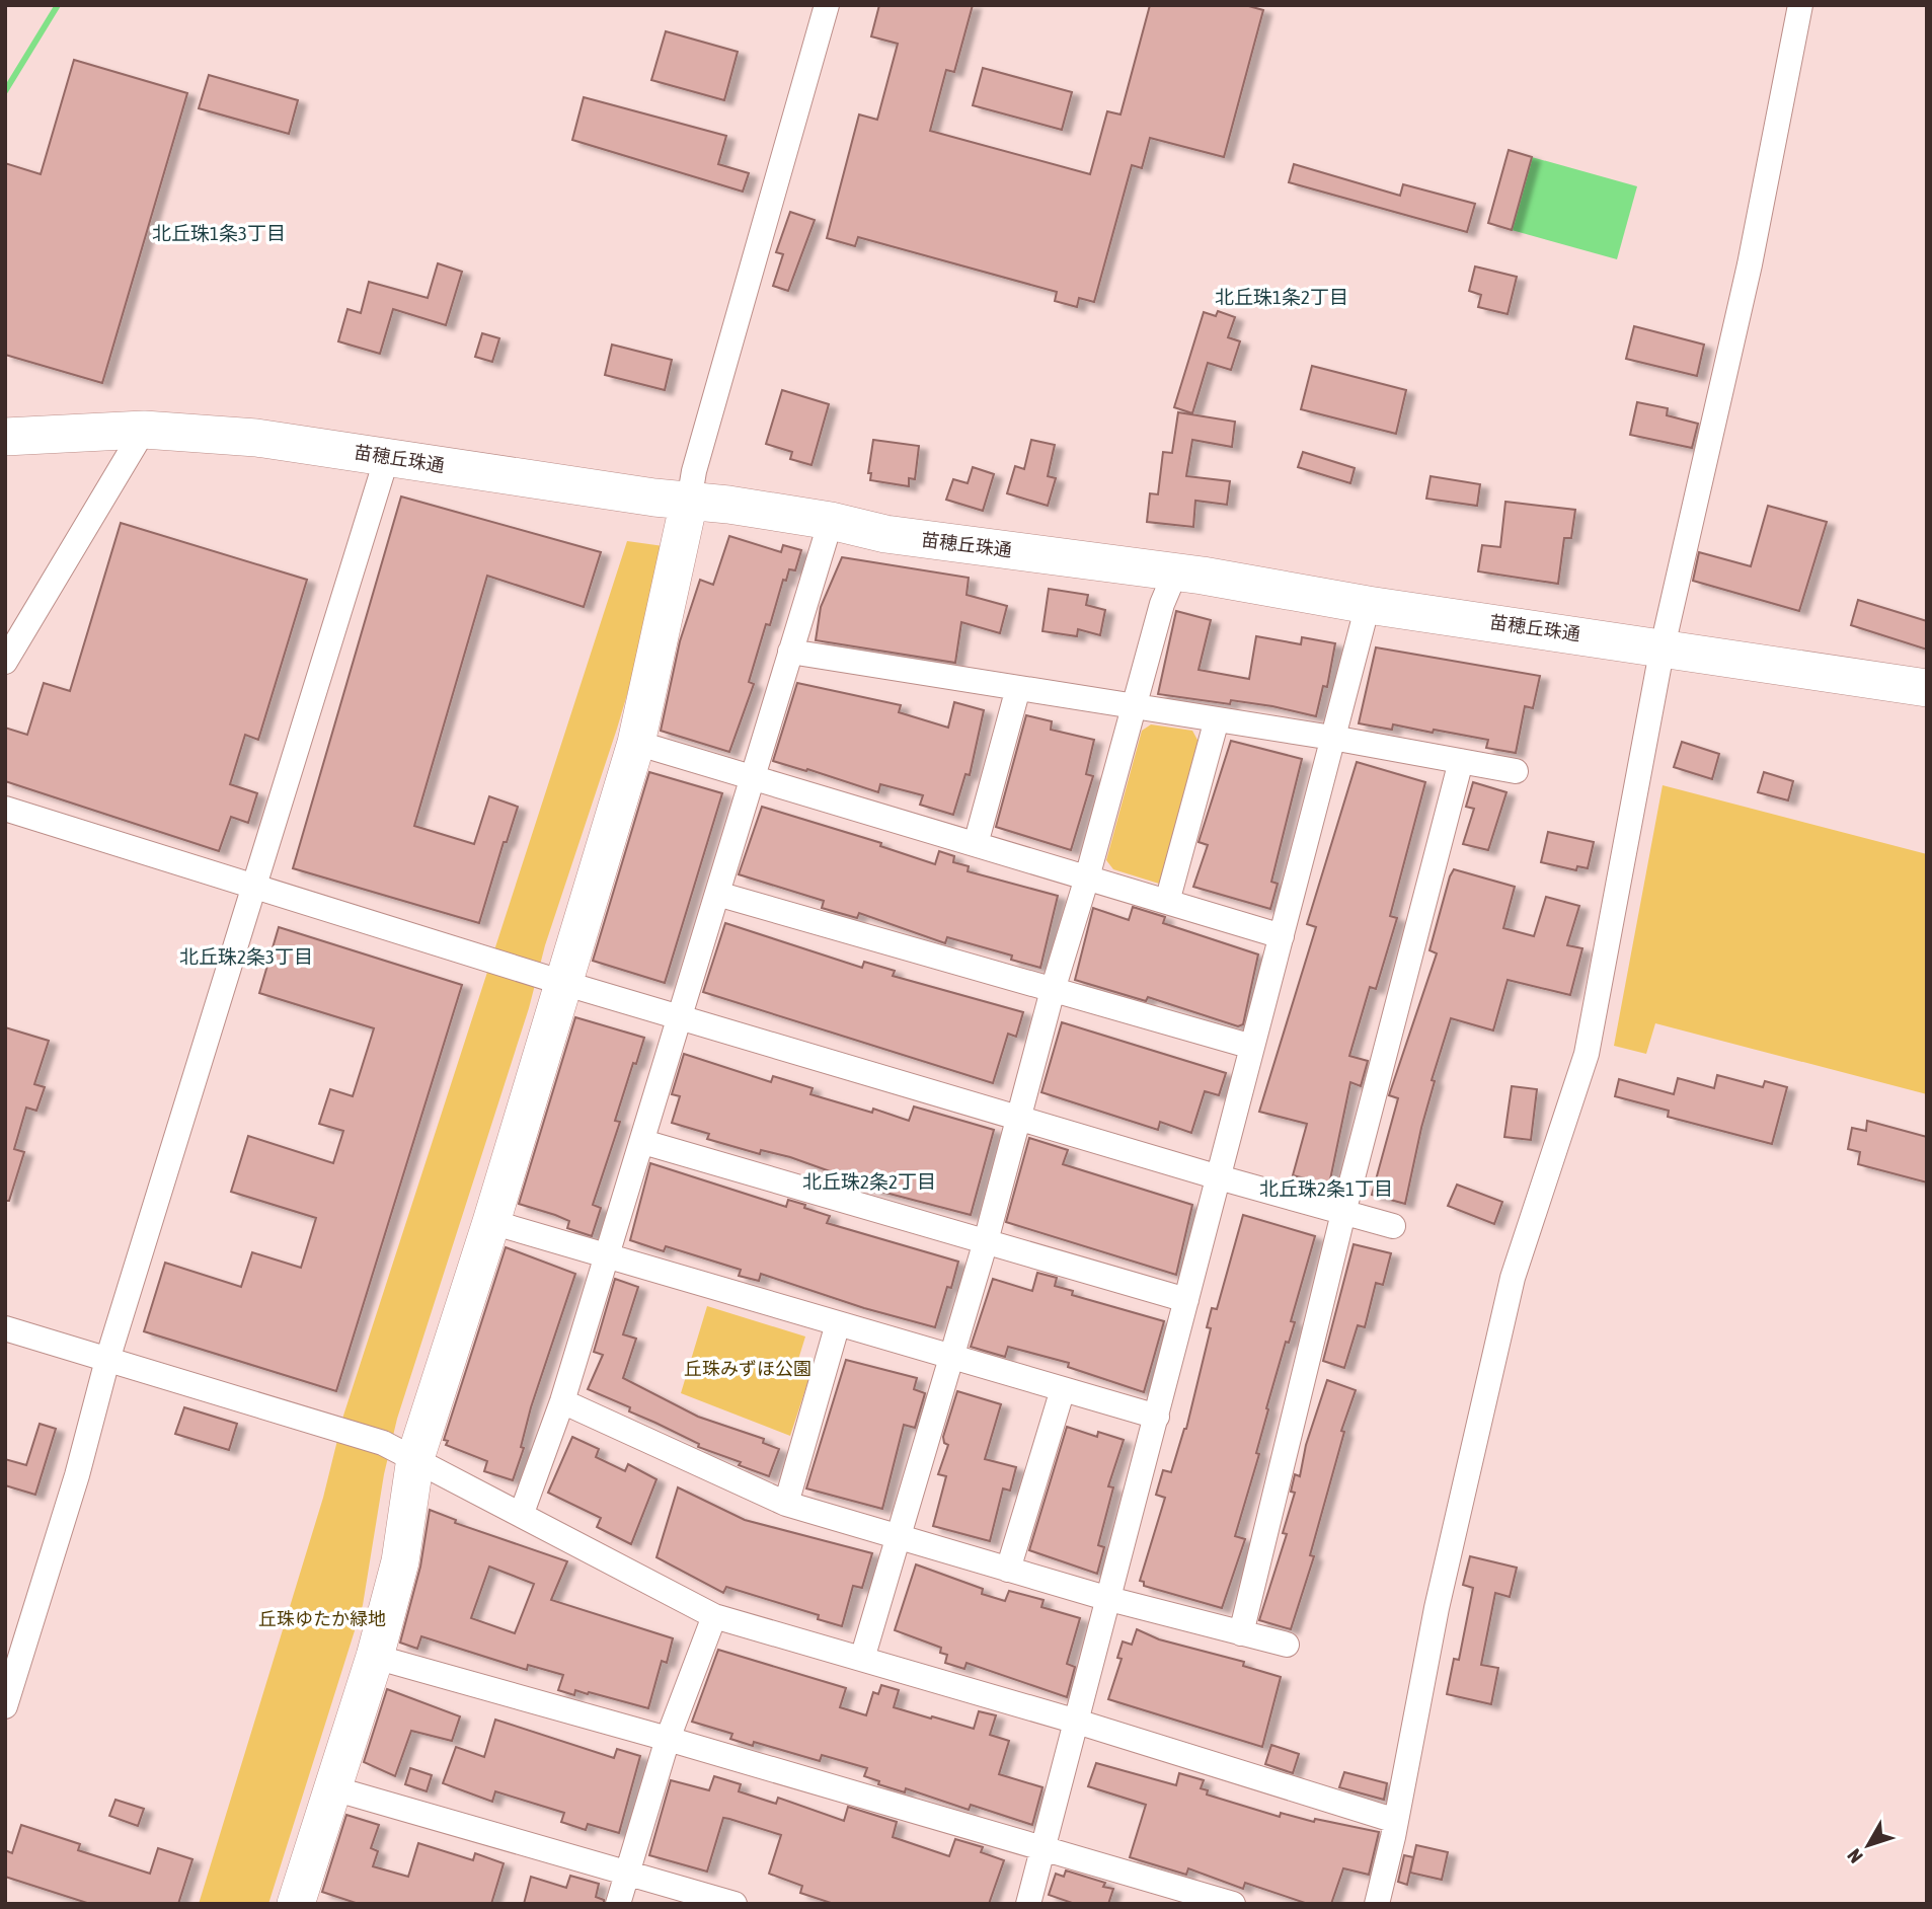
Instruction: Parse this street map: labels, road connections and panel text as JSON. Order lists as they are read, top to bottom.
{
  "streets": {
    "street": ["苗穂丘珠通"]
  },
  "districts": [
    "北丘珠1条3丁目",
    "北丘珠1条2丁目",
    "北丘珠2条3丁目",
    "北丘珠2条2丁目",
    "北丘珠2条1丁目"
  ],
  "parks": ["丘珠みずほ公園", "丘珠ゆたか緑地"],
  "north": "bottom left"
}
